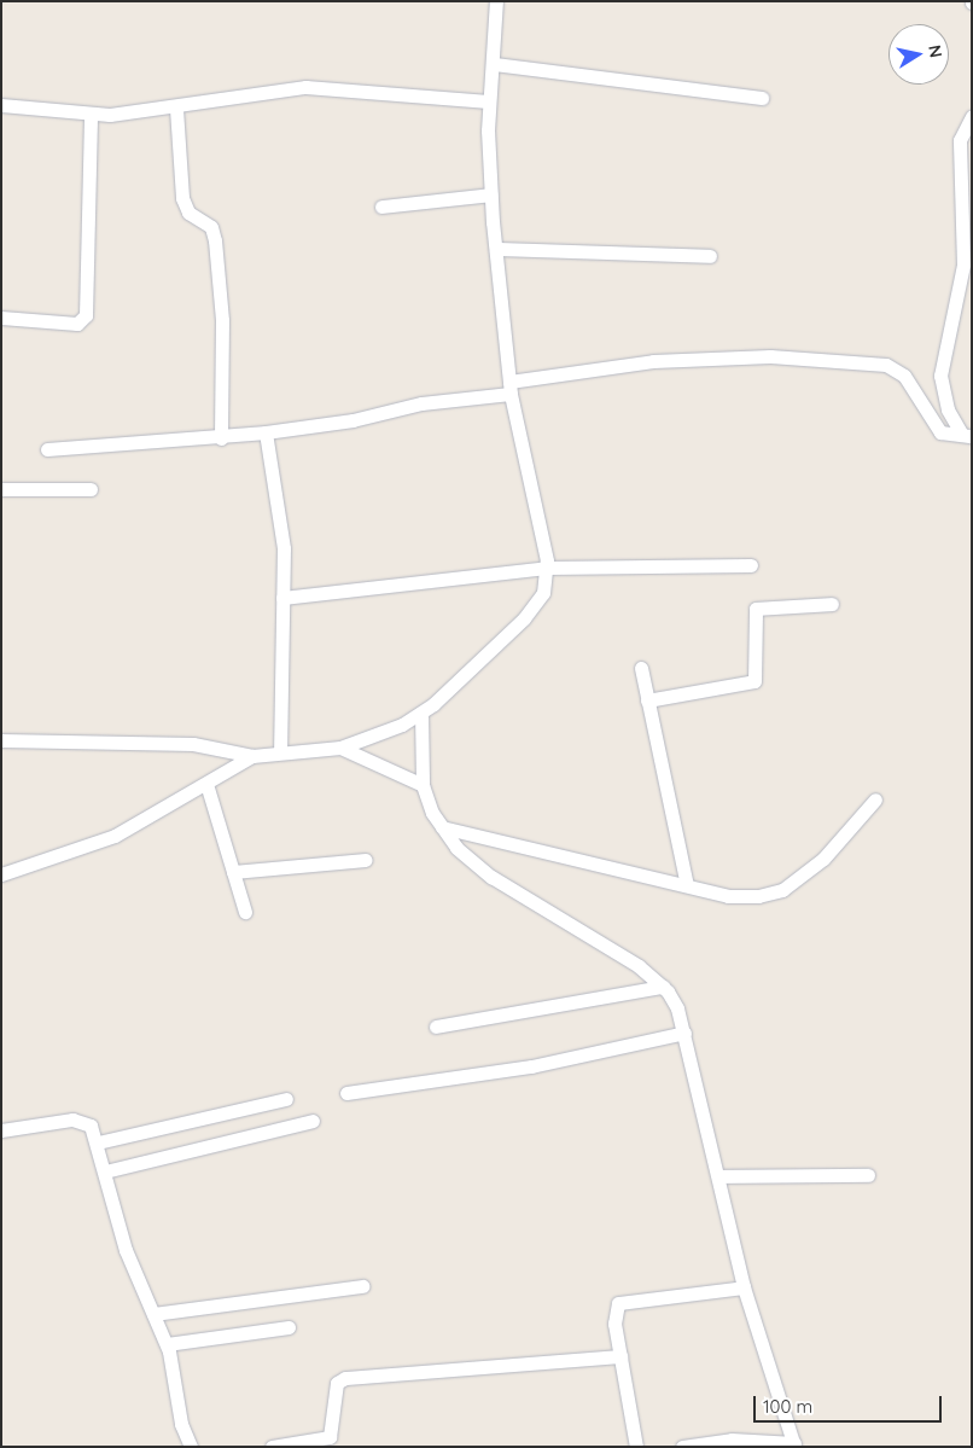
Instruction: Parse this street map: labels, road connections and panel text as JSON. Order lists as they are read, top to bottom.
{
  "scale_bar": "100 m",
  "north": "right"
}
